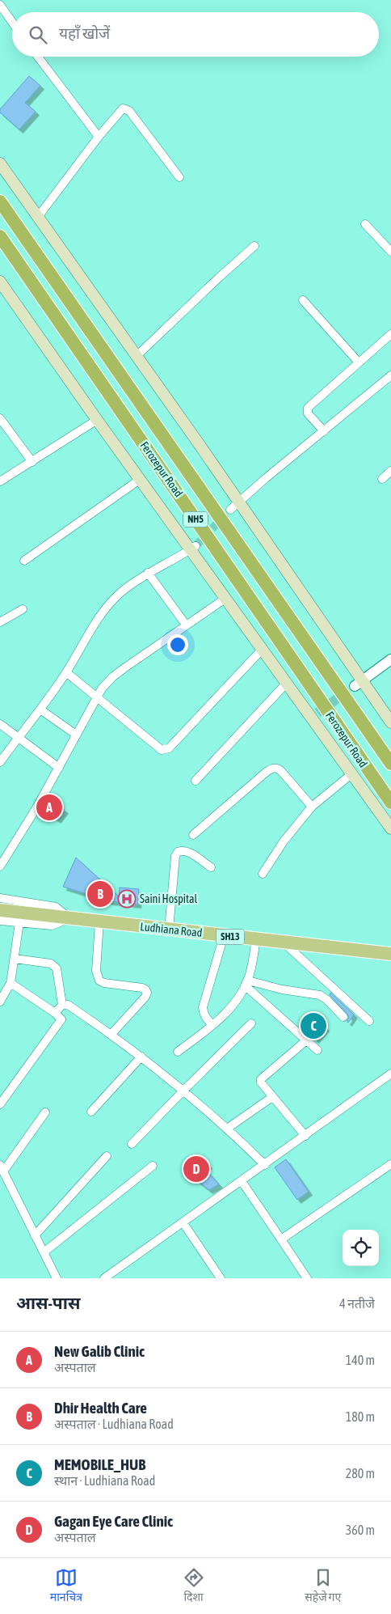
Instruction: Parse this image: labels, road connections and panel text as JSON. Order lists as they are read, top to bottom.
{
  "streets": {
    "highway": ["Ferozepur Road", "NH5"],
    "main road": ["Ludhiana Road", "SH13"]
  },
  "places": {
    "hospital": ["Saini Hospital"]
  },
  "page": {
    "search": "यहाँ खोजें",
    "pins": [
      "A",
      "B",
      "C",
      "D"
    ],
    "heading": ["आस-पास", "4 नतीजे"],
    "list": [
      {
        "mark": "A",
        "name": "New Galib Clinic",
        "note": "अस्पताल",
        "value": "140 m"
      },
      {
        "mark": "B",
        "name": "Dhir Health Care",
        "note": "अस्पताल · Ludhiana Road",
        "value": "180 m"
      },
      {
        "mark": "C",
        "name": "MEMOBILE_HUB",
        "note": "स्थान · Ludhiana Road",
        "value": "280 m"
      },
      {
        "mark": "D",
        "name": "Gagan Eye Care Clinic",
        "note": "अस्पताल",
        "value": "360 m"
      }
    ],
    "nav": ["मानचित्र", "दिशा", "सहेजे गए"]
  }
}
